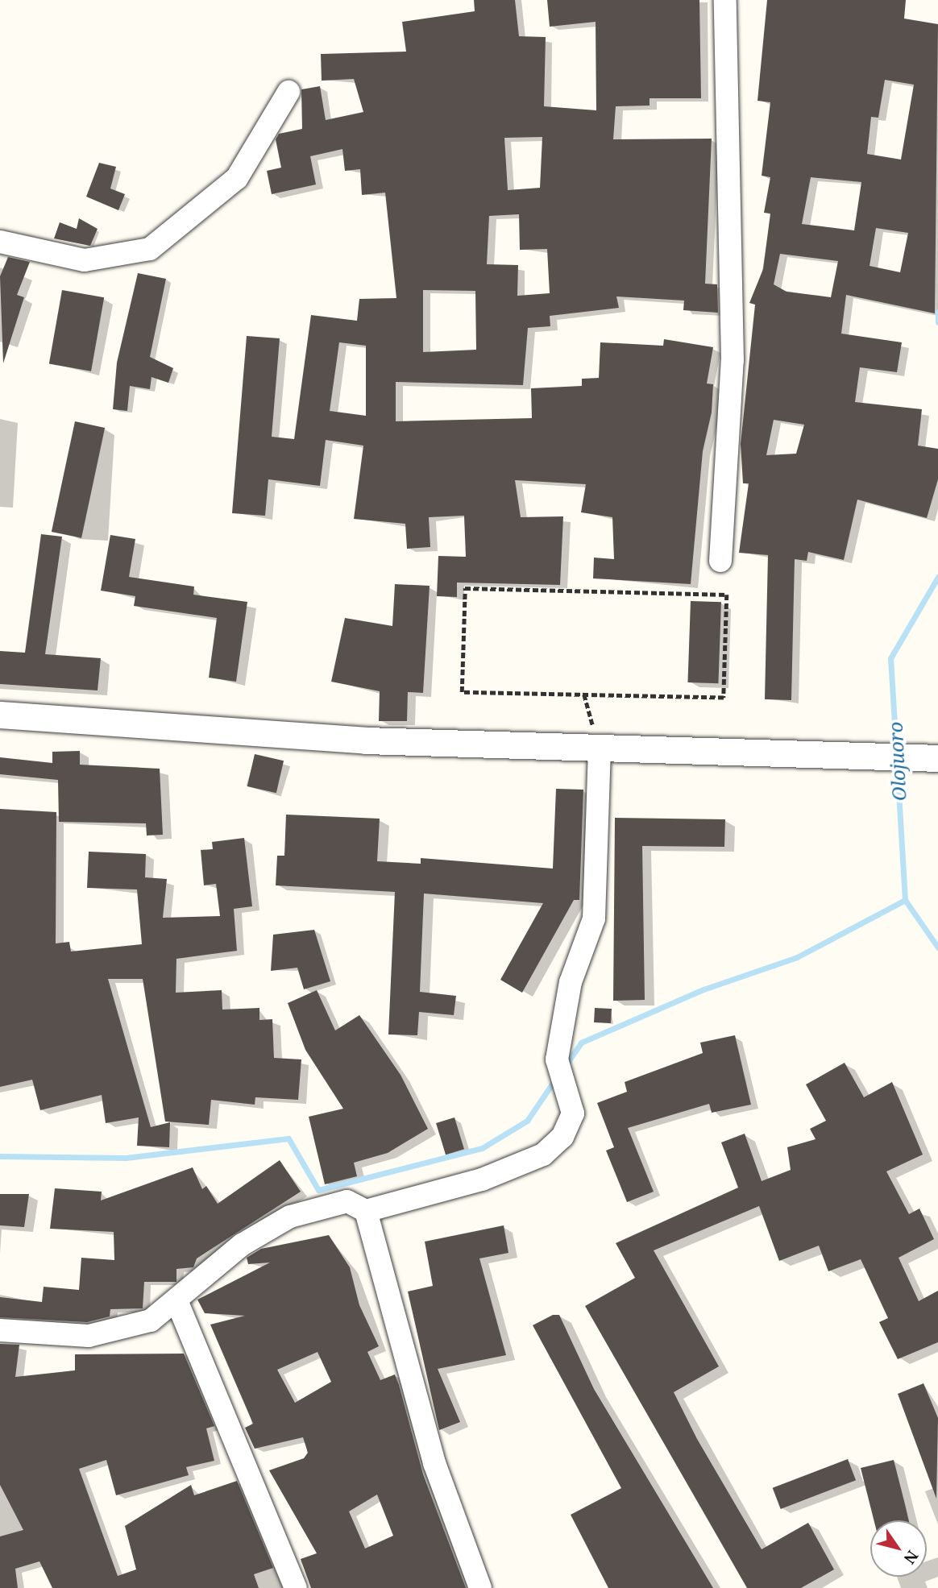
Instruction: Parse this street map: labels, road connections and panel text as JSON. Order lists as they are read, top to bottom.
{
  "water": ["Olojuoro"],
  "north": "bottom right"
}
